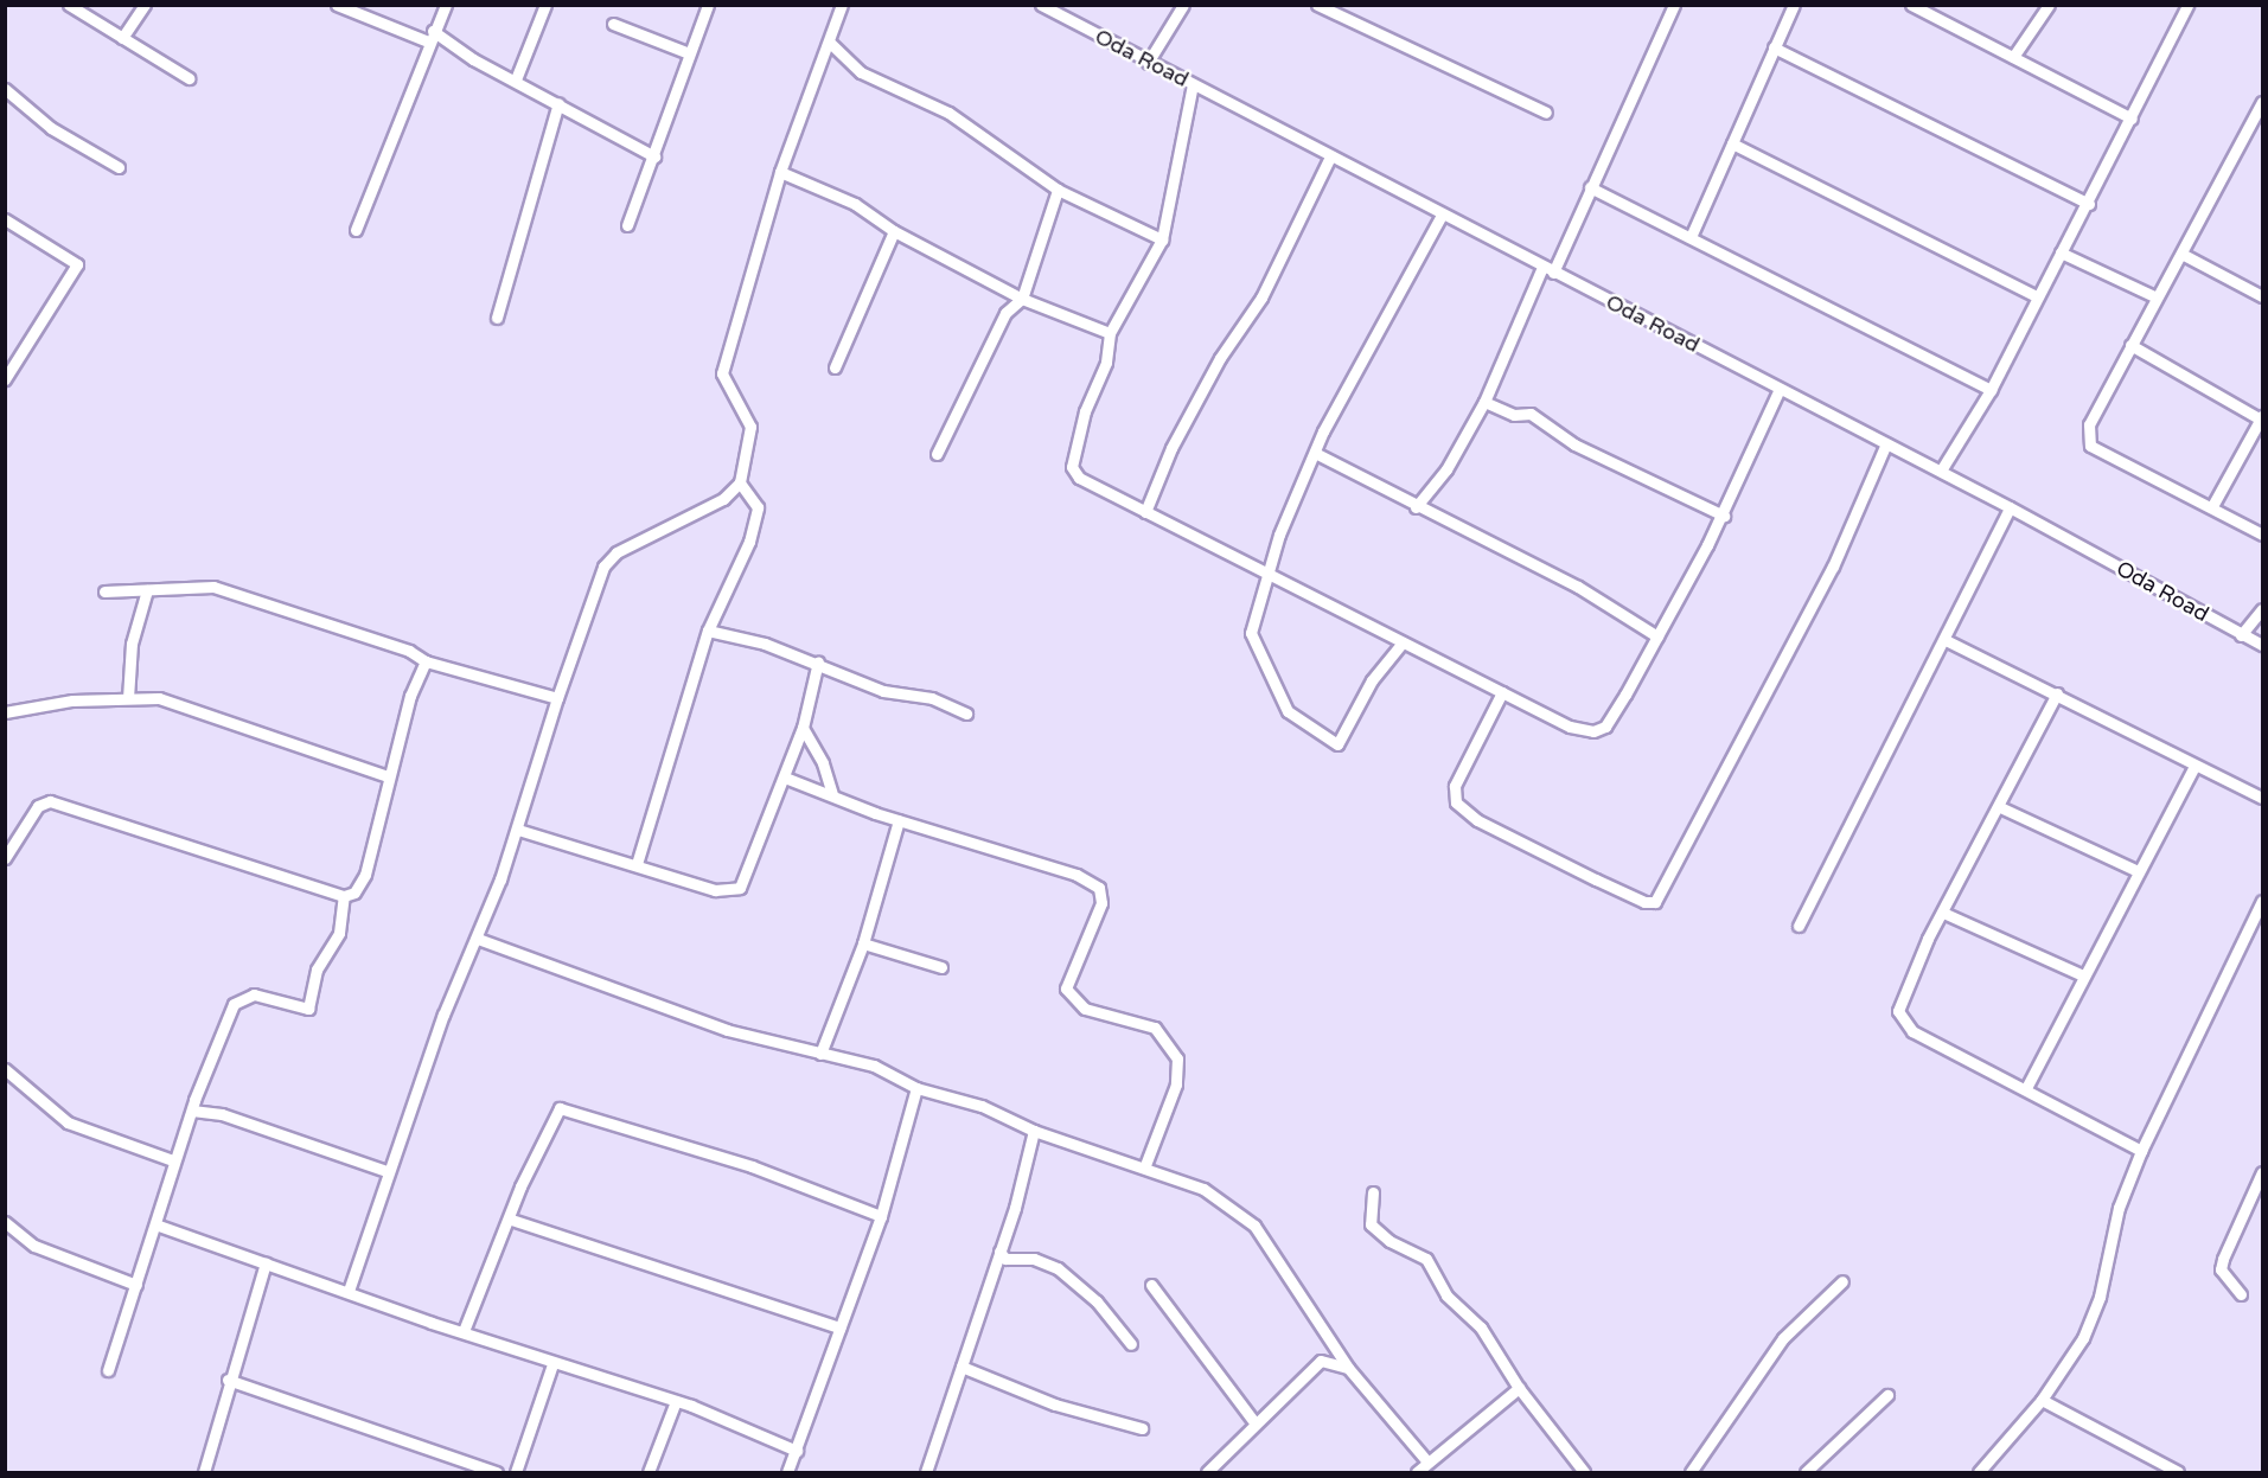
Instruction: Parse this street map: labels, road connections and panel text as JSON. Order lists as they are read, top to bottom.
{
  "streets": {
    "street": ["Oda Road"]
  }
}
